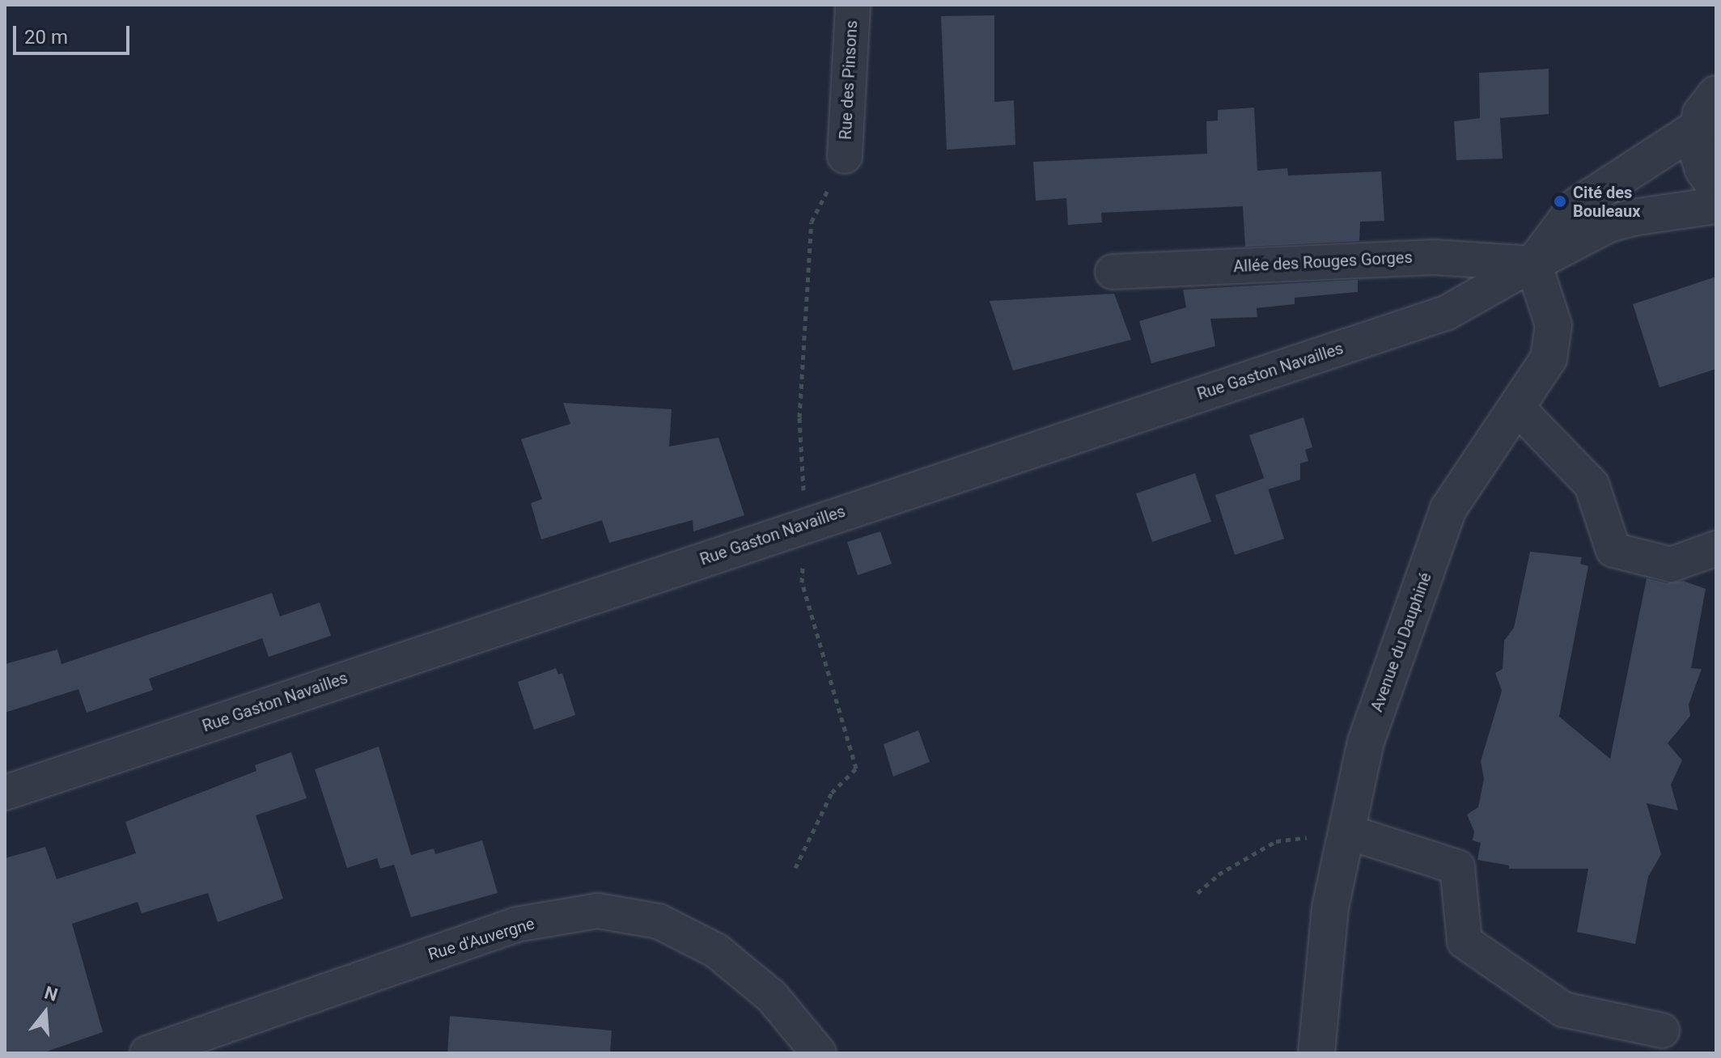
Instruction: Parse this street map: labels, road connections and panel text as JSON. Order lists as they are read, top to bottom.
{
  "streets": {
    "street": [
      "Rue des Pinsons",
      "Allée des Rouges Gorges",
      "Rue Gaston Navailles",
      "Avenue du Dauphiné",
      "Rue d'Auvergne"
    ]
  },
  "crossings": [
    ["Allée des Rouges Gorges", "Rue Gaston Navailles"],
    ["Allée des Rouges Gorges", "Avenue du Dauphiné"],
    ["Rue Gaston Navailles", "Avenue du Dauphiné"]
  ],
  "places": ["Cité des Bouleaux"],
  "scale_bar": "20 m",
  "north": "top"
}
